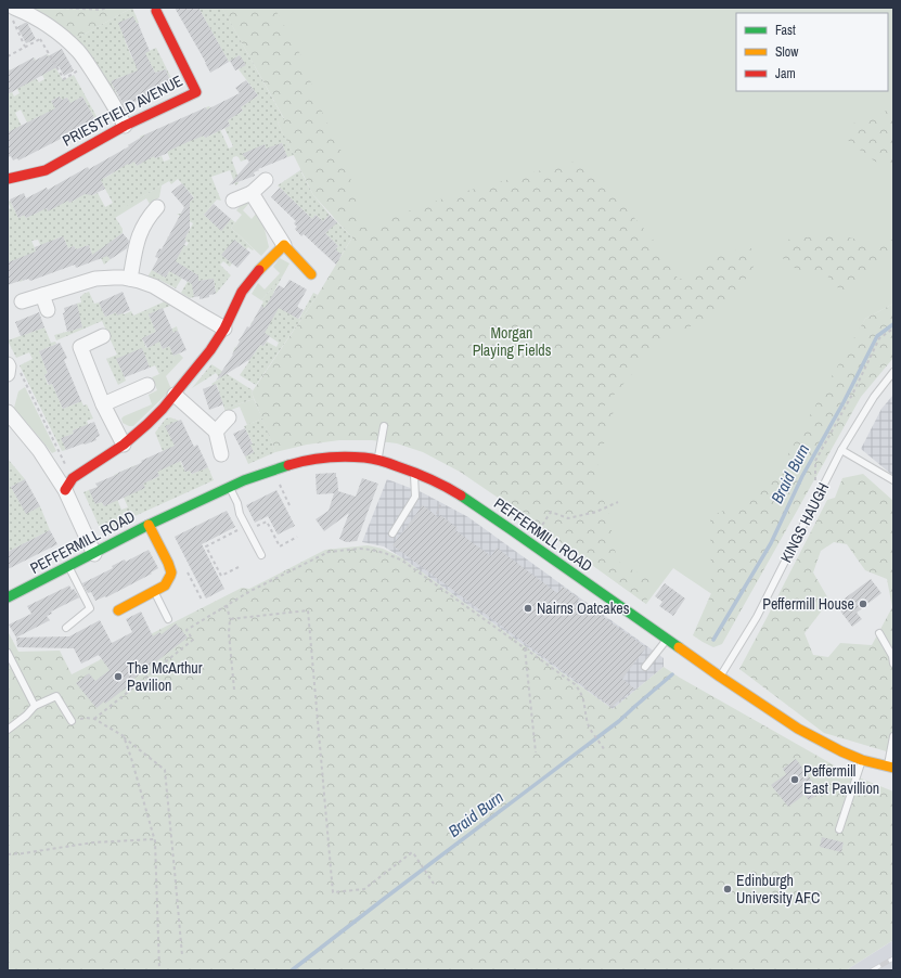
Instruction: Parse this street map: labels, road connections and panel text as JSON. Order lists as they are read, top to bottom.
{
  "streets": {
    "main road": ["PRIESTFIELD AVENUE", "PEFFERMILL ROAD"],
    "lane": ["KINGS HAUGH"]
  },
  "crossings": [
    ["KINGS HAUGH", "PEFFERMILL ROAD"]
  ],
  "water": ["Braid Burn"],
  "parks": ["Morgan Playing Fields"],
  "places": [
    "Peffermill House",
    "Nairns Oatcakes",
    "The McArthur Pavilion",
    "Peffermill East Pavillion",
    "Edinburgh University AFC"
  ],
  "legend": ["Fast", "Slow", "Jam"]
}
